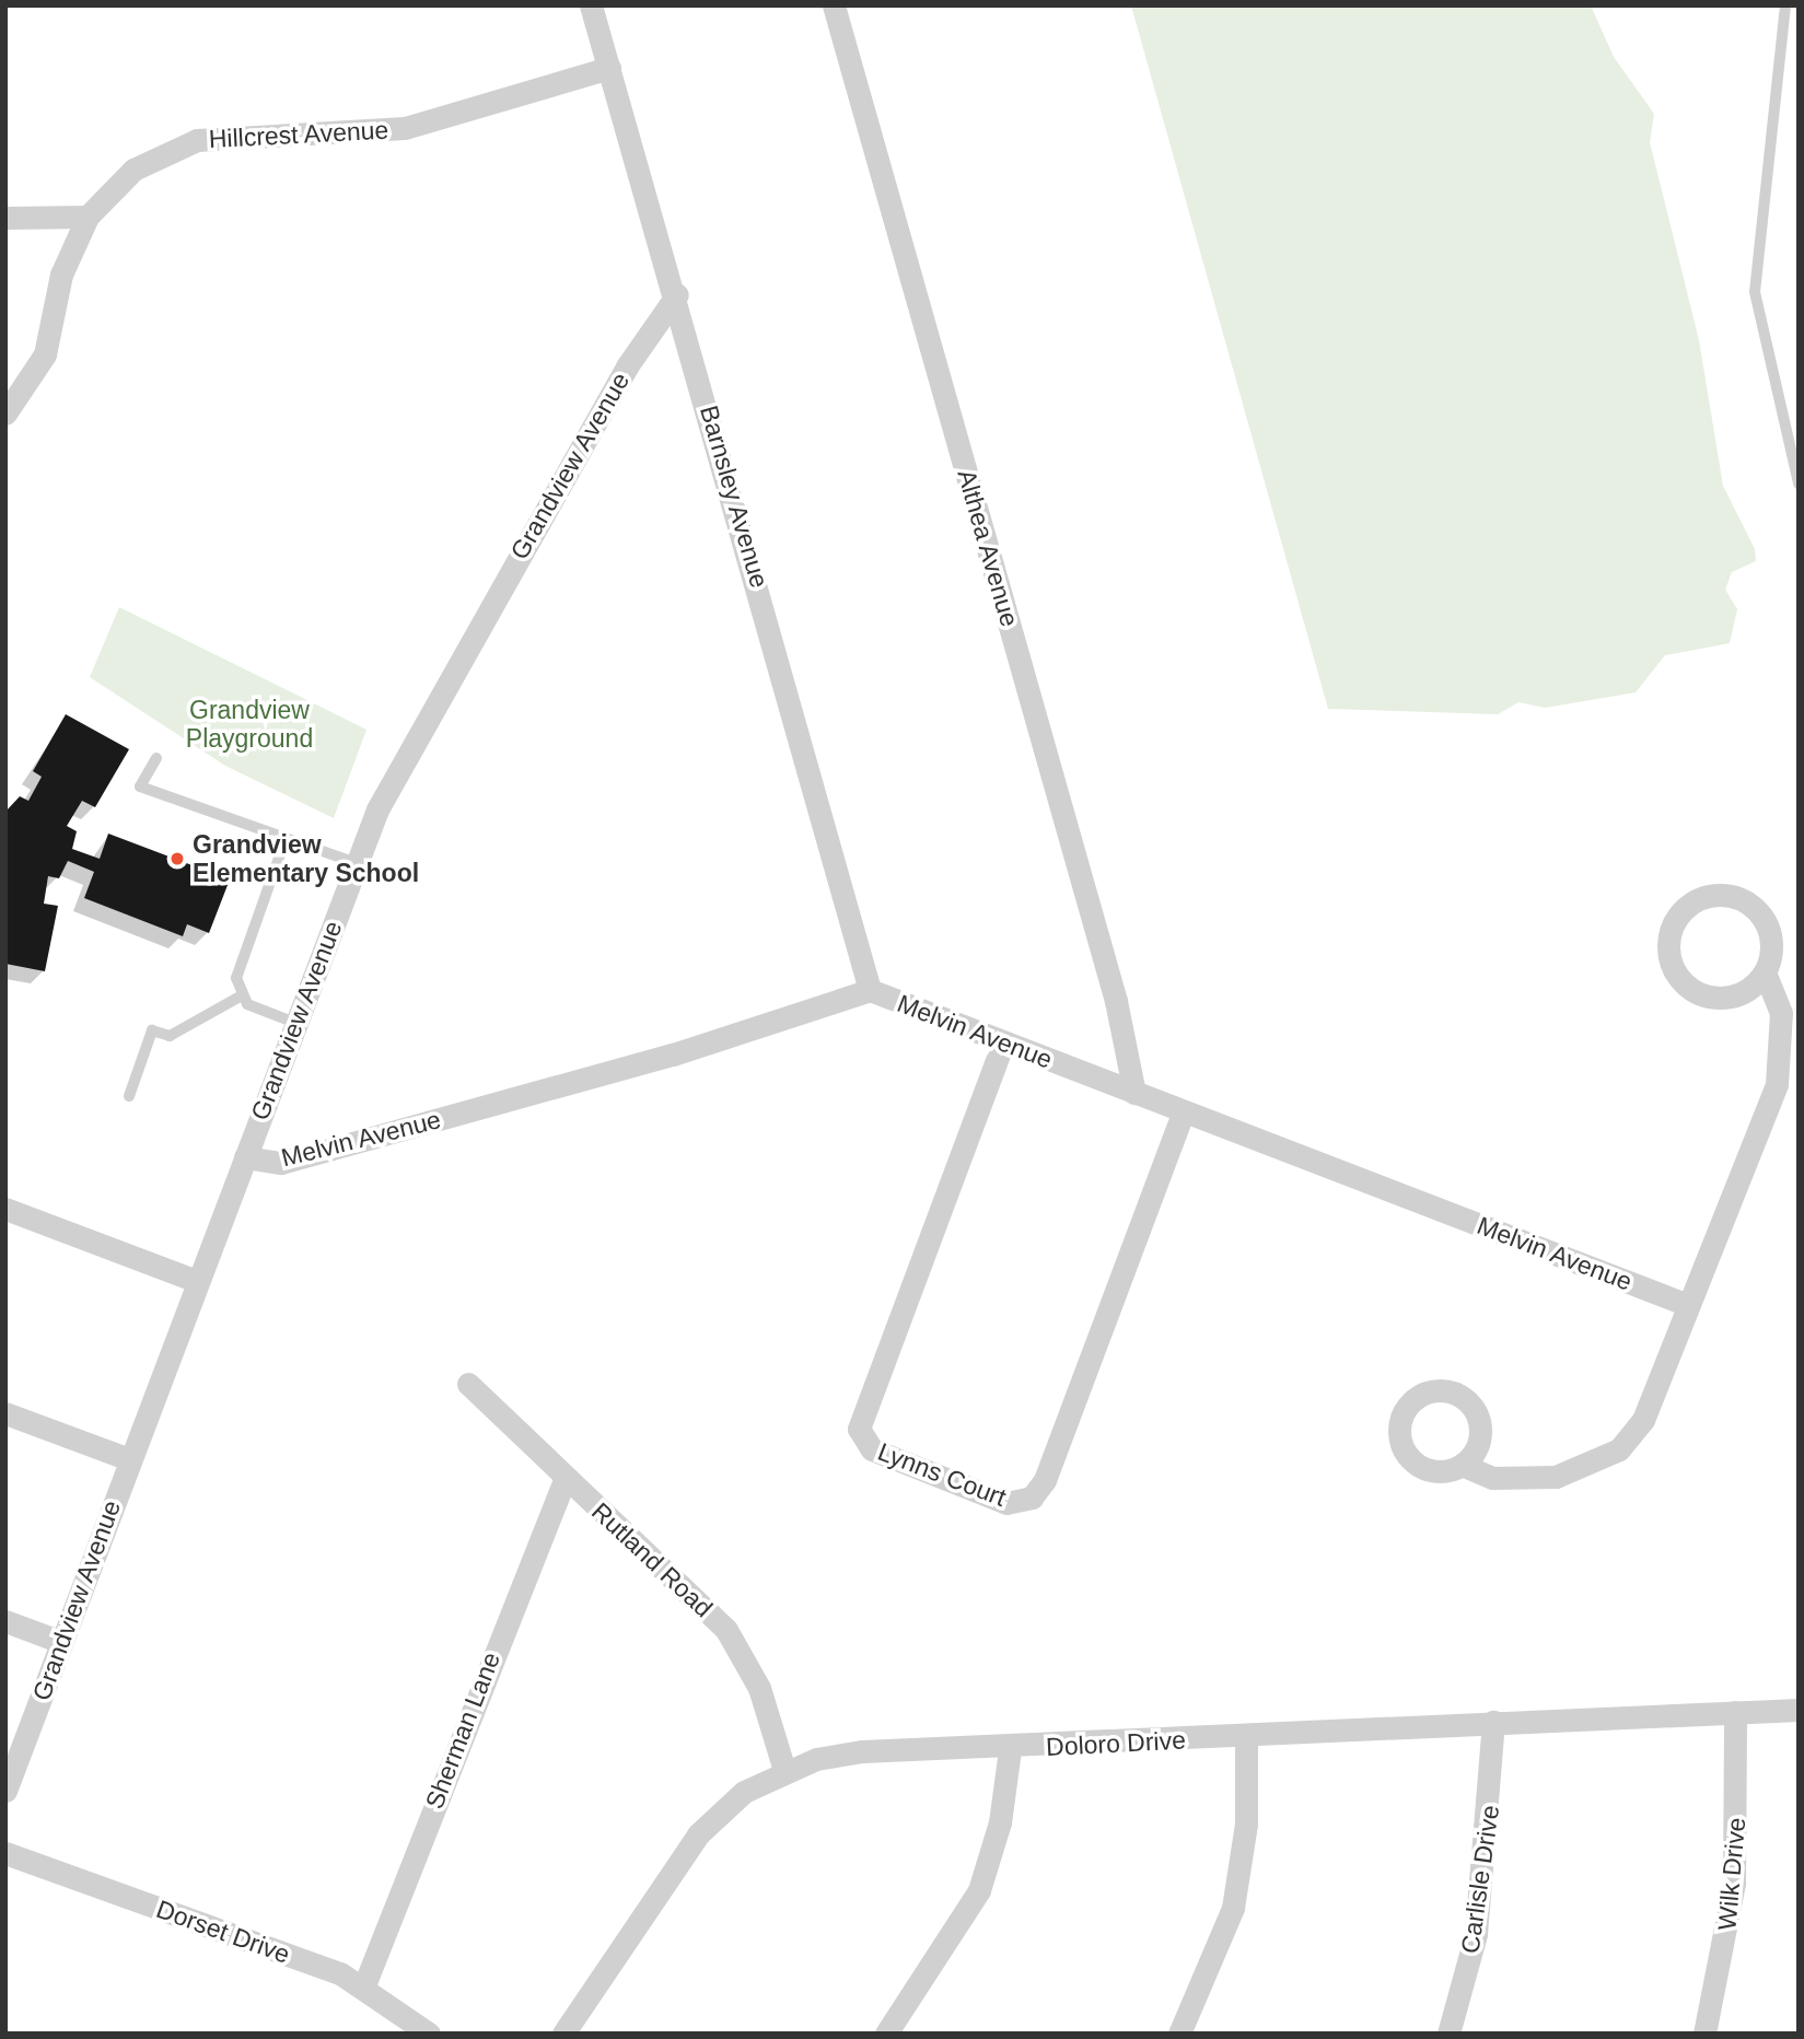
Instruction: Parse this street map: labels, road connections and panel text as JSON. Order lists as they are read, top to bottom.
{
  "streets": {
    "street": [
      "Hillcrest Avenue",
      "Grandview Avenue",
      "Barnsley Avenue",
      "Althea Avenue",
      "Melvin Avenue",
      "Lynns Court",
      "Rutland Road",
      "Sherman Lane",
      "Doloro Drive",
      "Wilk Drive",
      "Carlisle Drive",
      "Dorset Drive"
    ]
  },
  "crossings": [
    ["Hillcrest Avenue", "Barnsley Avenue"],
    ["Grandview Avenue", "Barnsley Avenue"],
    ["Grandview Avenue", "Melvin Avenue"],
    ["Barnsley Avenue", "Melvin Avenue"],
    ["Althea Avenue", "Melvin Avenue"],
    ["Melvin Avenue", "Lynns Court"],
    ["Rutland Road", "Sherman Lane"],
    ["Rutland Road", "Doloro Drive"],
    ["Sherman Lane", "Dorset Drive"],
    ["Doloro Drive", "Wilk Drive"],
    ["Doloro Drive", "Carlisle Drive"]
  ],
  "parks": ["Grandview Playground"],
  "places": ["Grandview Elementary School"]
}
